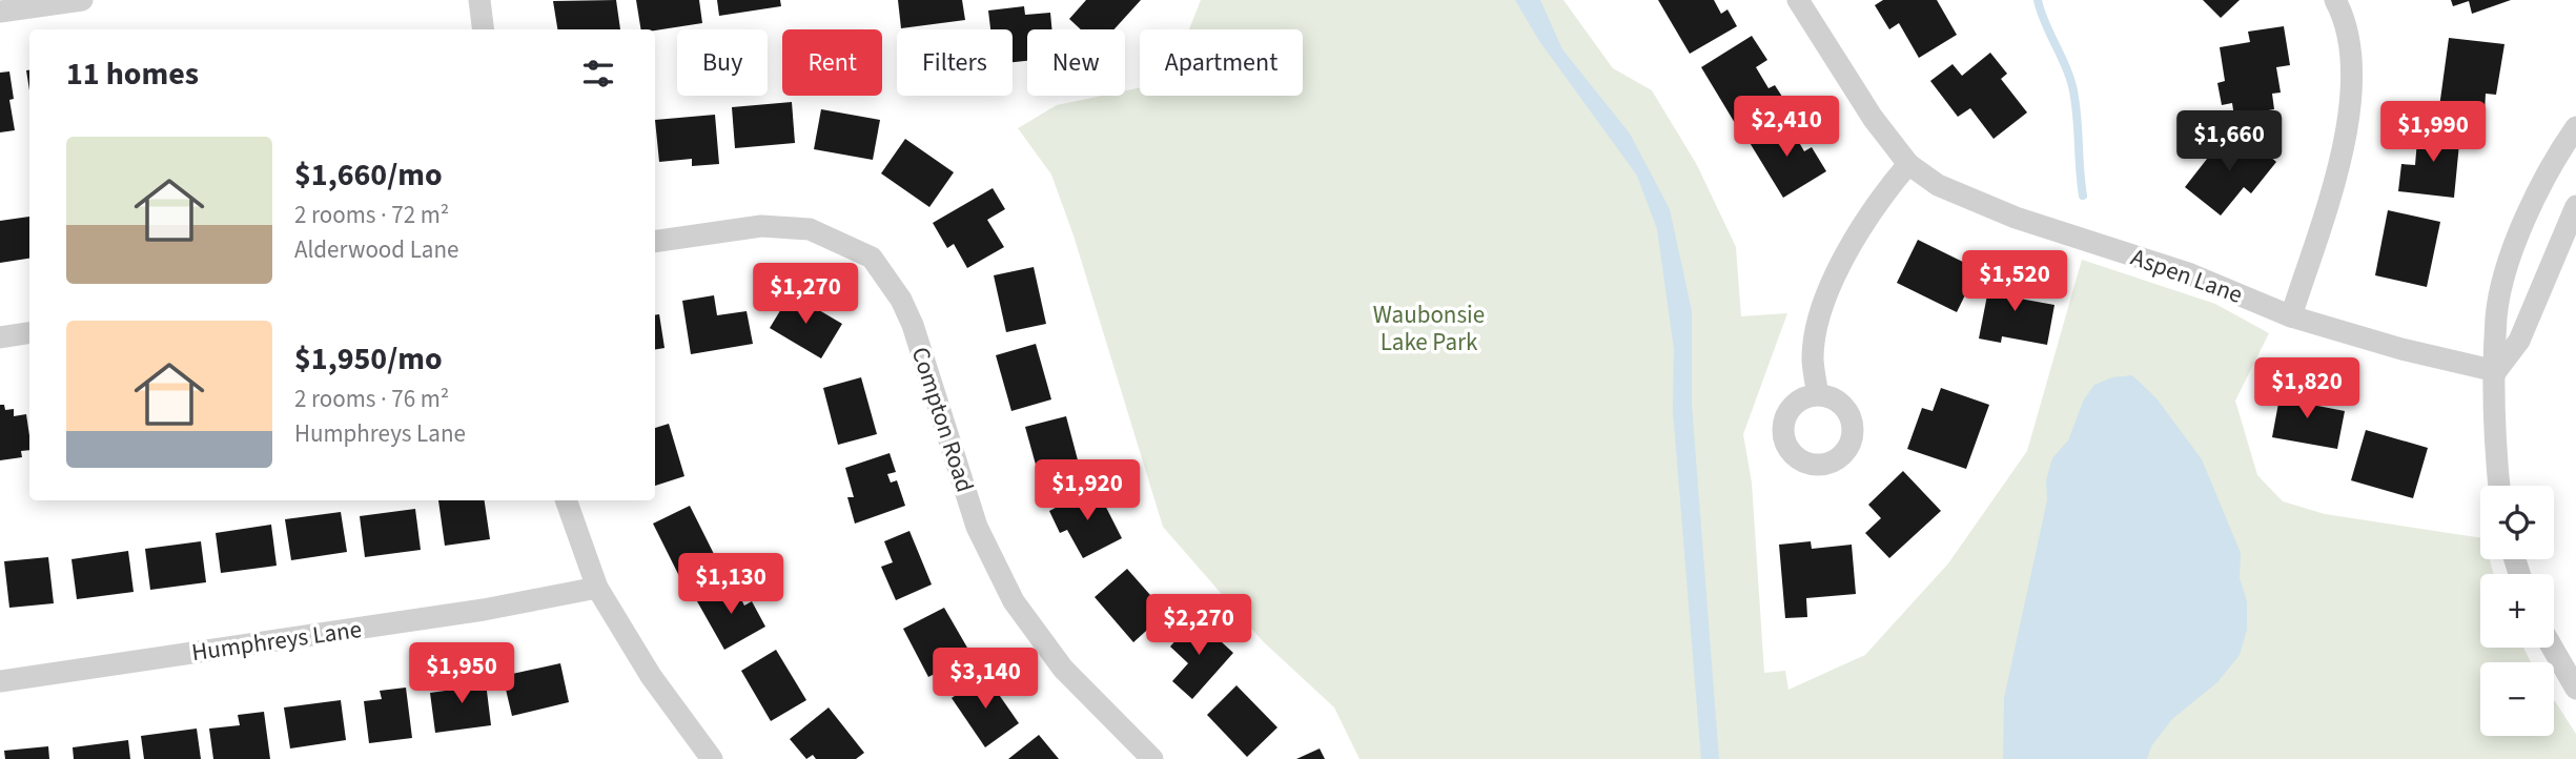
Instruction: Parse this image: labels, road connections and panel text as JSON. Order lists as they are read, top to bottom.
{
  "streets": {
    "street": ["Aspen Lane", "Compton Road", "Humphreys Lane"]
  },
  "parks": ["Waubonsie Lake Park"],
  "page": {
    "chip": [
      "Buy",
      "Rent",
      "Filters",
      "New",
      "Apartment"
    ],
    "heading": "11 homes",
    "price": [
      "$2,410",
      "$1,990",
      "$1,660",
      "$1,520",
      "$1,270",
      "$1,820",
      "$1,920",
      "$1,130",
      "$2,270",
      "$1,950",
      "$3,140"
    ],
    "list": [
      {
        "name": "$1,660/mo",
        "note": "2 rooms · 72 m² · Alderwood Lane"
      },
      {
        "name": "$1,950/mo",
        "note": "2 rooms · 76 m² · Humphreys Lane"
      }
    ],
    "map_buttons": ["+", "−"]
  }
}
